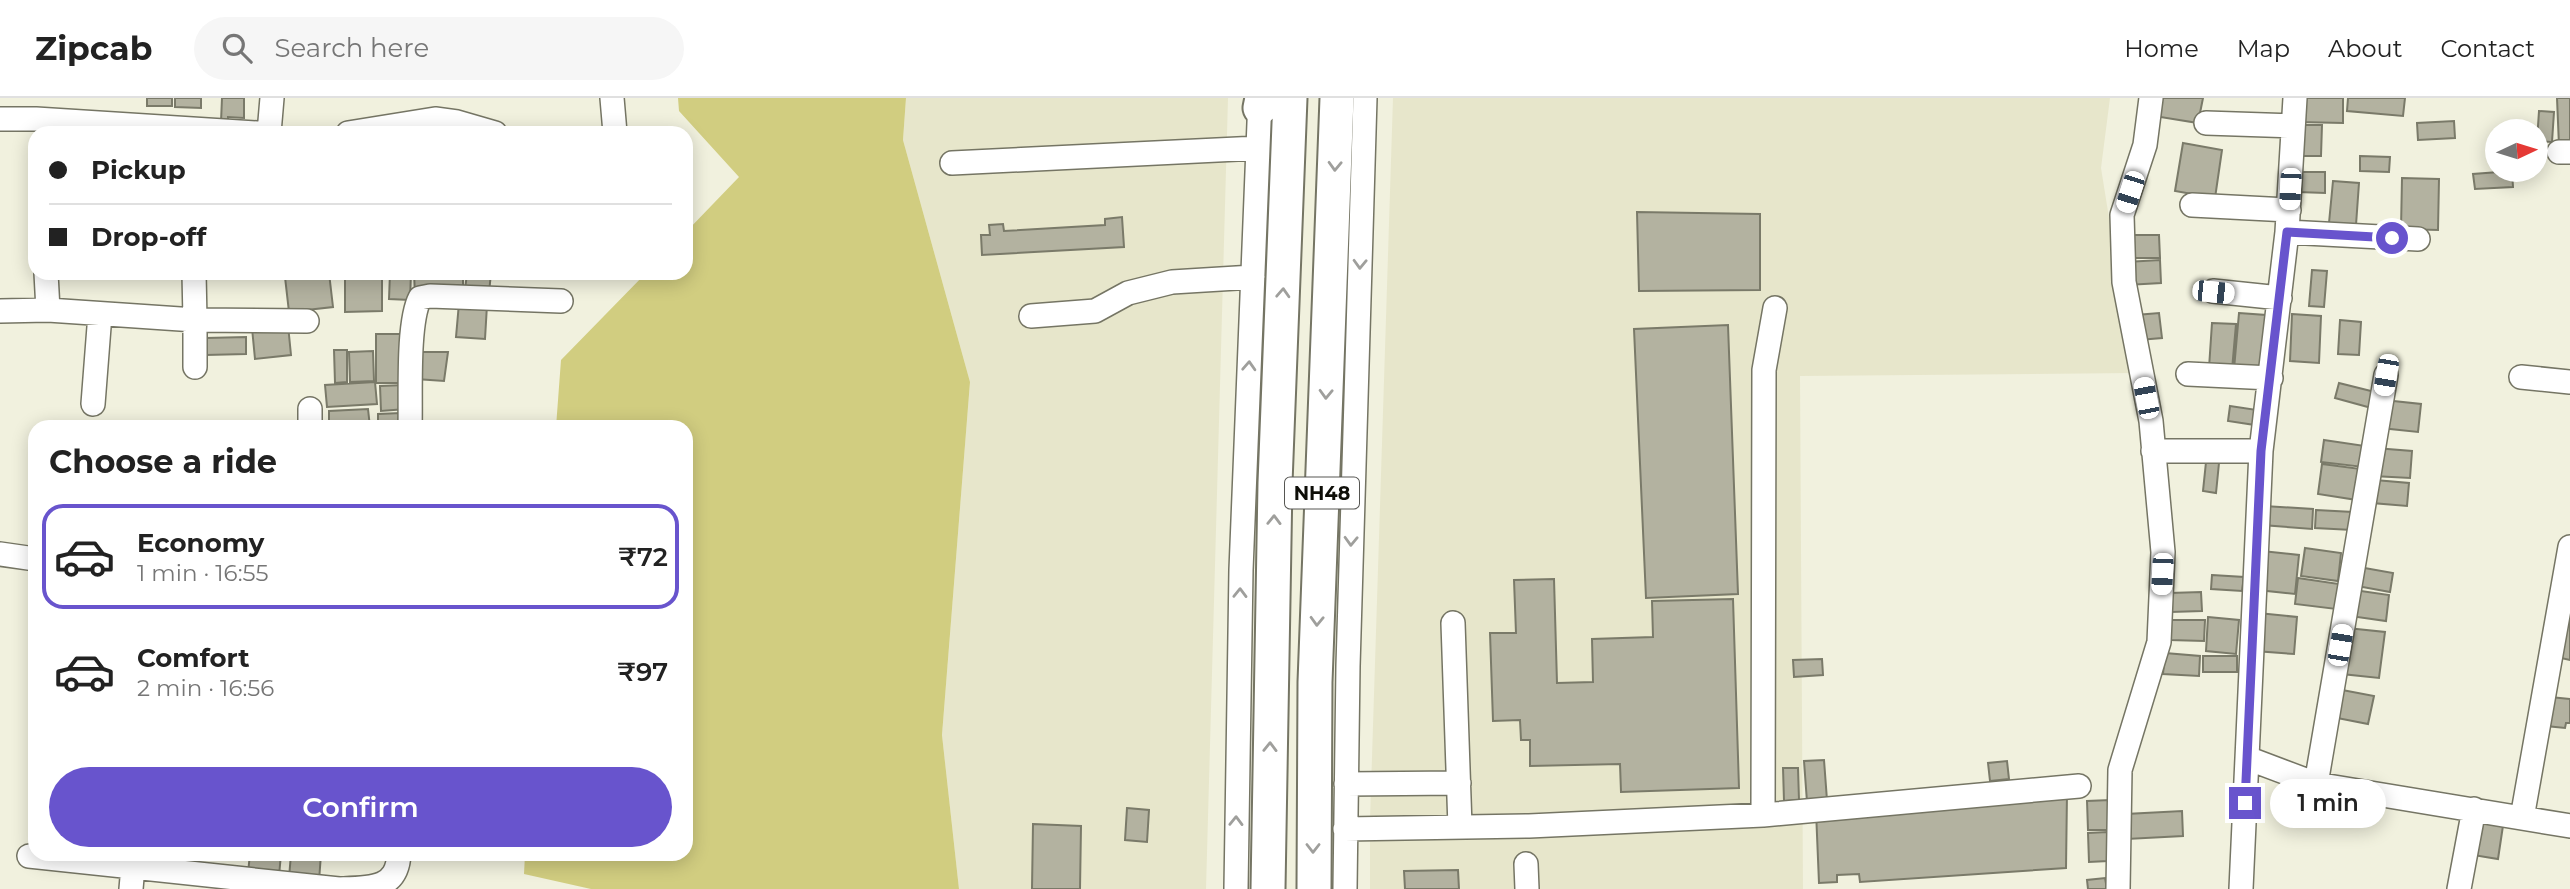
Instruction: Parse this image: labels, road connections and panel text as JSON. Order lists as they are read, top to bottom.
{
  "streets": {
    "highway": ["NH48"]
  },
  "north": "right",
  "page": {
    "header": "Zipcab",
    "search": "Search here",
    "nav": [
      "Home",
      "Map",
      "About",
      "Contact"
    ],
    "banner": ["Pickup", "Drop-off"],
    "heading": "Choose a ride",
    "list": [
      {
        "name": "Economy",
        "note": "1 min · 16:55",
        "value": "₹72"
      },
      {
        "name": "Comfort",
        "note": "2 min · 16:56",
        "value": "₹97"
      }
    ],
    "buttons": "Confirm",
    "bubble": "1 min"
  }
}
